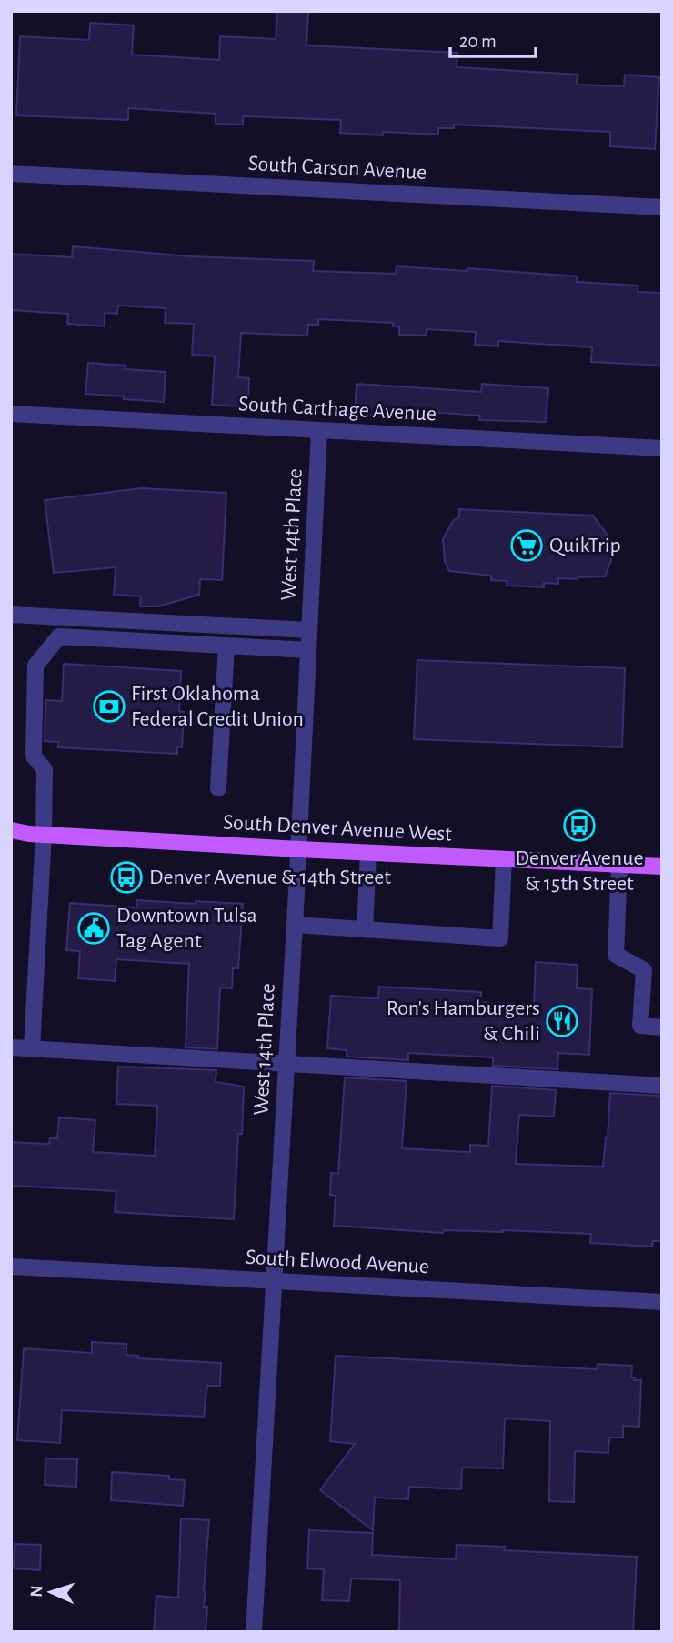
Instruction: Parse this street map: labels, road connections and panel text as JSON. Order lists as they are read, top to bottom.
{
  "streets": {
    "main road": ["South Denver Avenue West"],
    "street": [
      "South Carson Avenue",
      "South Carthage Avenue",
      "West 14th Place",
      "South Elwood Avenue"
    ]
  },
  "crossings": [
    ["South Carthage Avenue", "West 14th Place"],
    ["West 14th Place", "South Denver Avenue West"],
    ["West 14th Place", "South Elwood Avenue"]
  ],
  "places": {
    "supermarket": ["QuikTrip"],
    "bank": ["First Oklahoma Federal Credit Union"],
    "bus stop": ["Denver Avenue & 15th Street", "Denver Avenue & 14th Street"],
    "public building": ["Downtown Tulsa Tag Agent"],
    "restaurant": ["Ron's Hamburgers & Chili"]
  },
  "scale_bar": "20 m",
  "north": "left"
}
